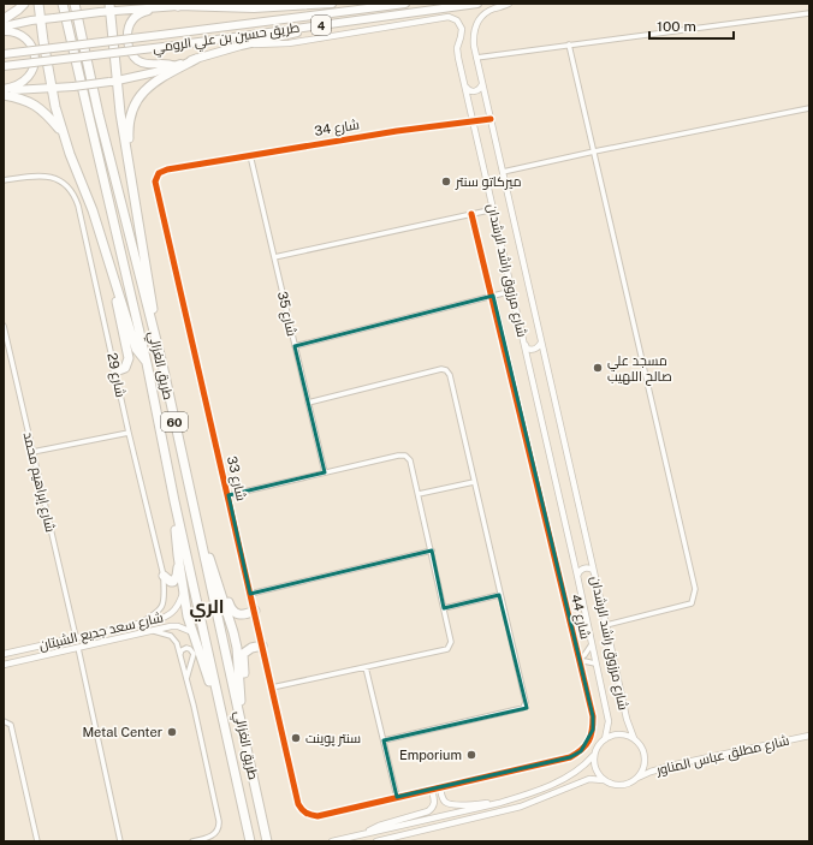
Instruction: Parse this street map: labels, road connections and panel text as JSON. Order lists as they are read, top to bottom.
{
  "streets": {
    "highway": [
      "4",
      "طريق حسين بن علي الرومي",
      "طريق الغزالي",
      "60"
    ],
    "street": [
      "شارع 34",
      "شارع مرزوق راشد الرشدان",
      "شارع 35",
      "شارع 29",
      "شارع 33",
      "شارع إبراهيم محمد",
      "شارع 44",
      "شارع سعد جديع الشيتان",
      "شارع مطلق عباس المناور"
    ]
  },
  "crossings": [
    ["شارع 34", "شارع مرزوق راشد الرشدان"],
    ["شارع 34", "شارع 35"],
    ["شارع 34", "شارع 33"],
    ["شارع مرزوق راشد الرشدان", "شارع 44"],
    ["شارع مرزوق راشد الرشدان", "شارع مطلق عباس المناور"],
    ["شارع 29", "شارع سعد جديع الشيتان"],
    ["شارع 33", "شارع 44"],
    ["شارع إبراهيم محمد", "شارع سعد جديع الشيتان"]
  ],
  "districts": ["الري"],
  "places": [
    "ميركاتو سنتر",
    "مسجد علي صالح اللهيب",
    "Metal Center",
    "سنتر پوينت",
    "Emporium"
  ],
  "scale_bar": "100 m"
}
